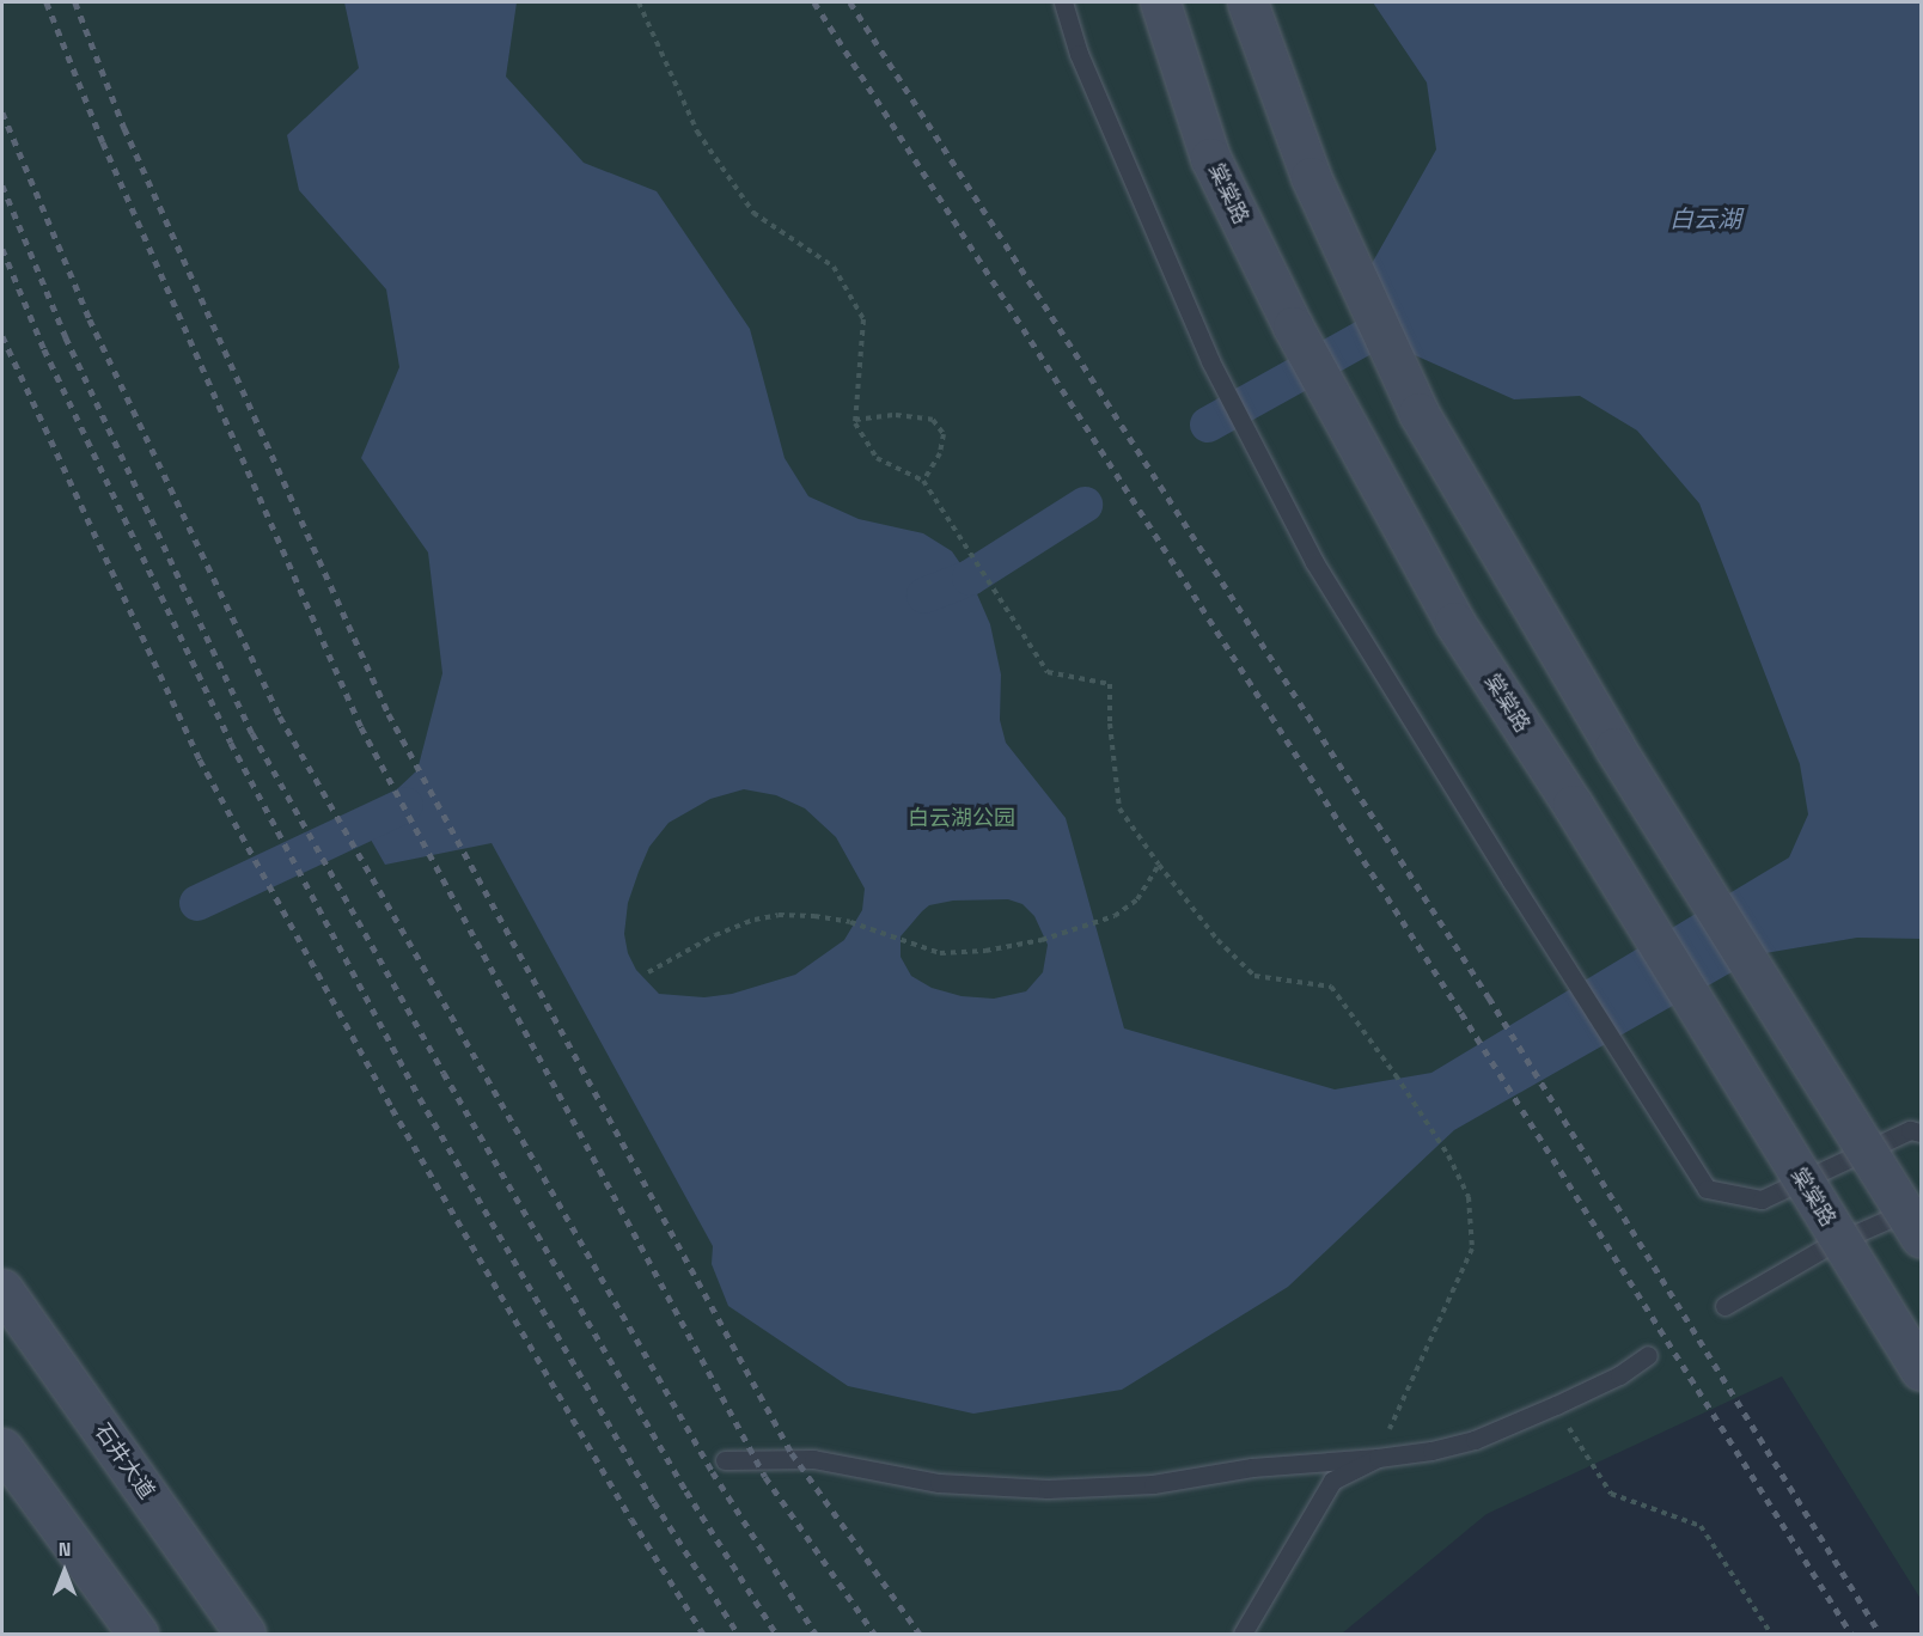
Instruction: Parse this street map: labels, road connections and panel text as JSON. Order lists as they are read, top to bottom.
{
  "streets": {
    "street": ["棠棠路", "石井大道"]
  },
  "water": ["白云湖"],
  "parks": ["白云湖公园"],
  "north": "top"
}
